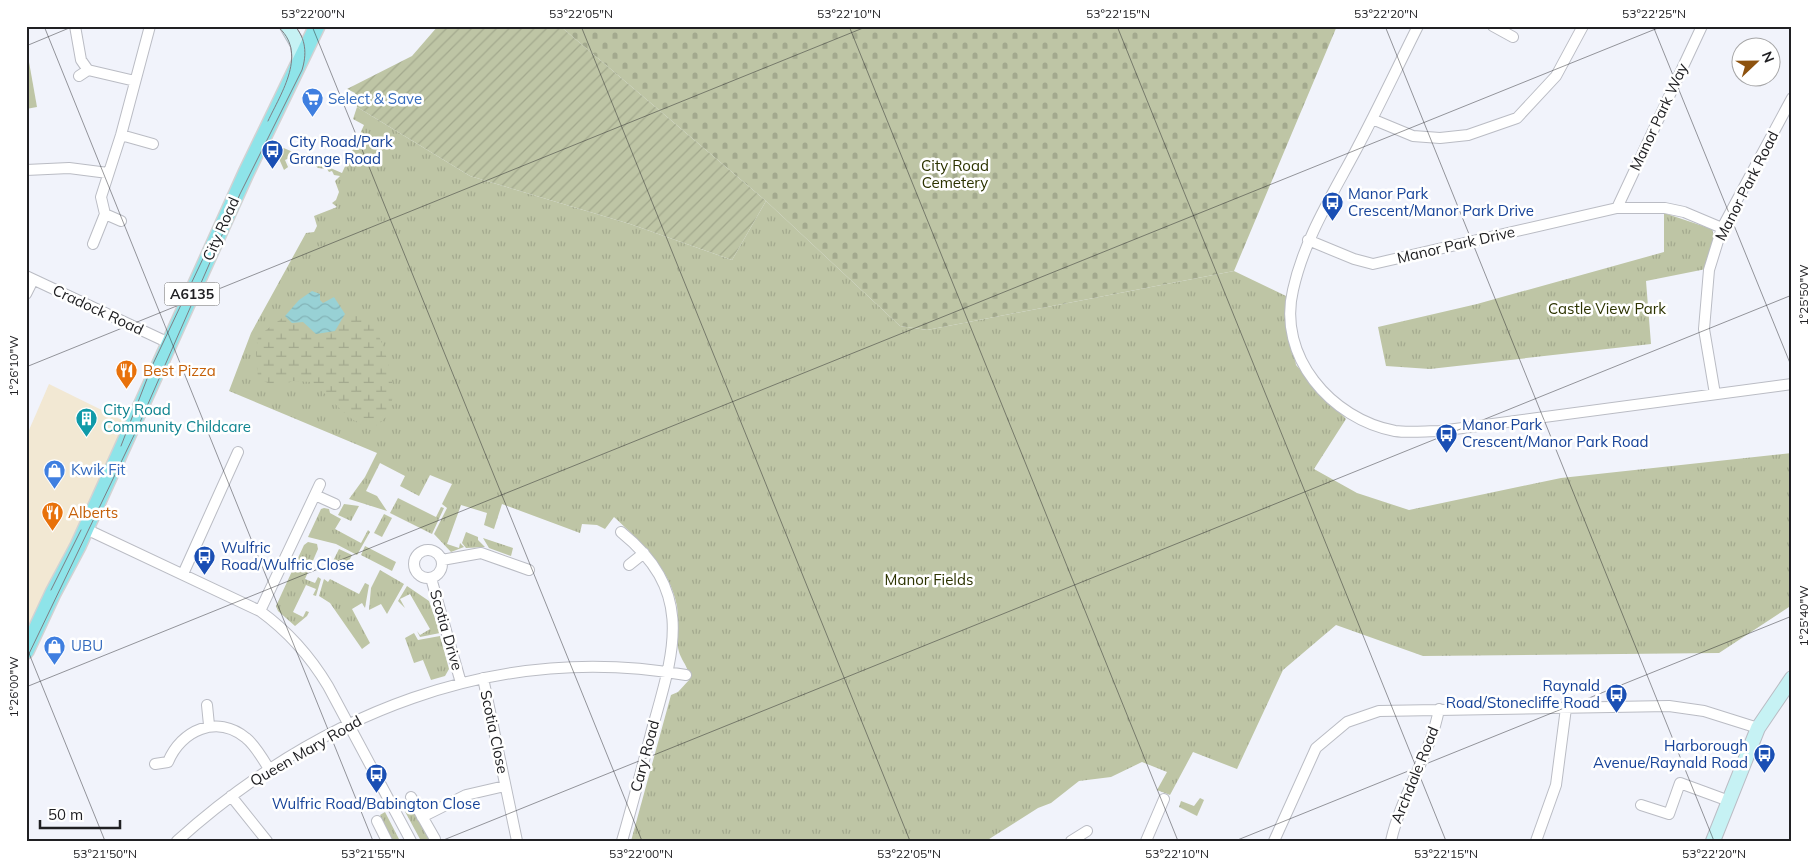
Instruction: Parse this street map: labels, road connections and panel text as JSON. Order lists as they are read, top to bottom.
{
  "streets": {
    "main road": ["City Road", "A6135"],
    "street": [
      "Manor Park Way",
      "Manor Park Road",
      "Manor Park Drive",
      "Cradock Road",
      "Scotia Drive",
      "Scotia Close",
      "Queen Mary Road",
      "Cary Road",
      "Archdale Road"
    ]
  },
  "crossings": [
    ["Manor Park Way", "Manor Park Drive"],
    ["Manor Park Road", "Manor Park Drive"],
    ["City Road", "Cradock Road"],
    ["Scotia Drive", "Queen Mary Road"],
    ["Scotia Close", "Queen Mary Road"],
    ["Queen Mary Road", "Cary Road"]
  ],
  "parks": ["City Road Cemetery", "Castle View Park", "Manor Fields"],
  "places": {
    "supermarket": ["Select & Save"],
    "bus stop": [
      "City Road/Park Grange Road",
      "Manor Park Crescent/Manor Park Drive",
      "Manor Park Crescent/Manor Park Road",
      "Wulfric Road/Wulfric Close",
      "Raynald Road/Stonecliffe Road",
      "Harborough Avenue/Raynald Road",
      "Wulfric Road/Babington Close"
    ],
    "restaurant": ["Best Pizza", "Alberts"],
    "building": ["City Road Community Childcare"],
    "shop": ["Kwik Fit", "UBU"]
  },
  "scale_bar": "50 m",
  "north": "right",
  "coordinates": [
    "53°22'00\"N",
    "53°22'05\"N",
    "53°22'10\"N",
    "53°22'15\"N",
    "53°22'20\"N",
    "53°22'25\"N",
    "1°25'50\"W",
    "1°26'10\"W",
    "1°25'40\"W",
    "1°26'00\"W",
    "53°21'50\"N",
    "53°21'55\"N"
  ]
}
